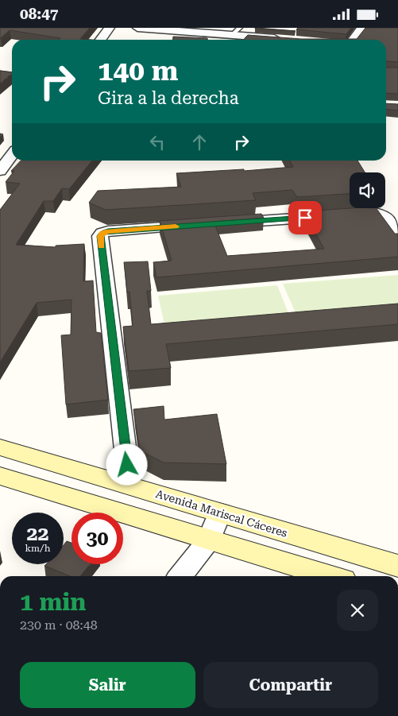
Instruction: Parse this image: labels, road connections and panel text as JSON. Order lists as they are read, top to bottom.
{
  "streets": {
    "main road": ["Avenida Mariscal Cáceres"]
  },
  "page": {
    "status": "08:47",
    "turn": ["140 m", "Gira a la derecha"],
    "speed": "22 km/h",
    "limit": "30",
    "heading": ["1 min", "230 m · 08:48"],
    "buttons": ["Salir", "Compartir"]
  }
}
